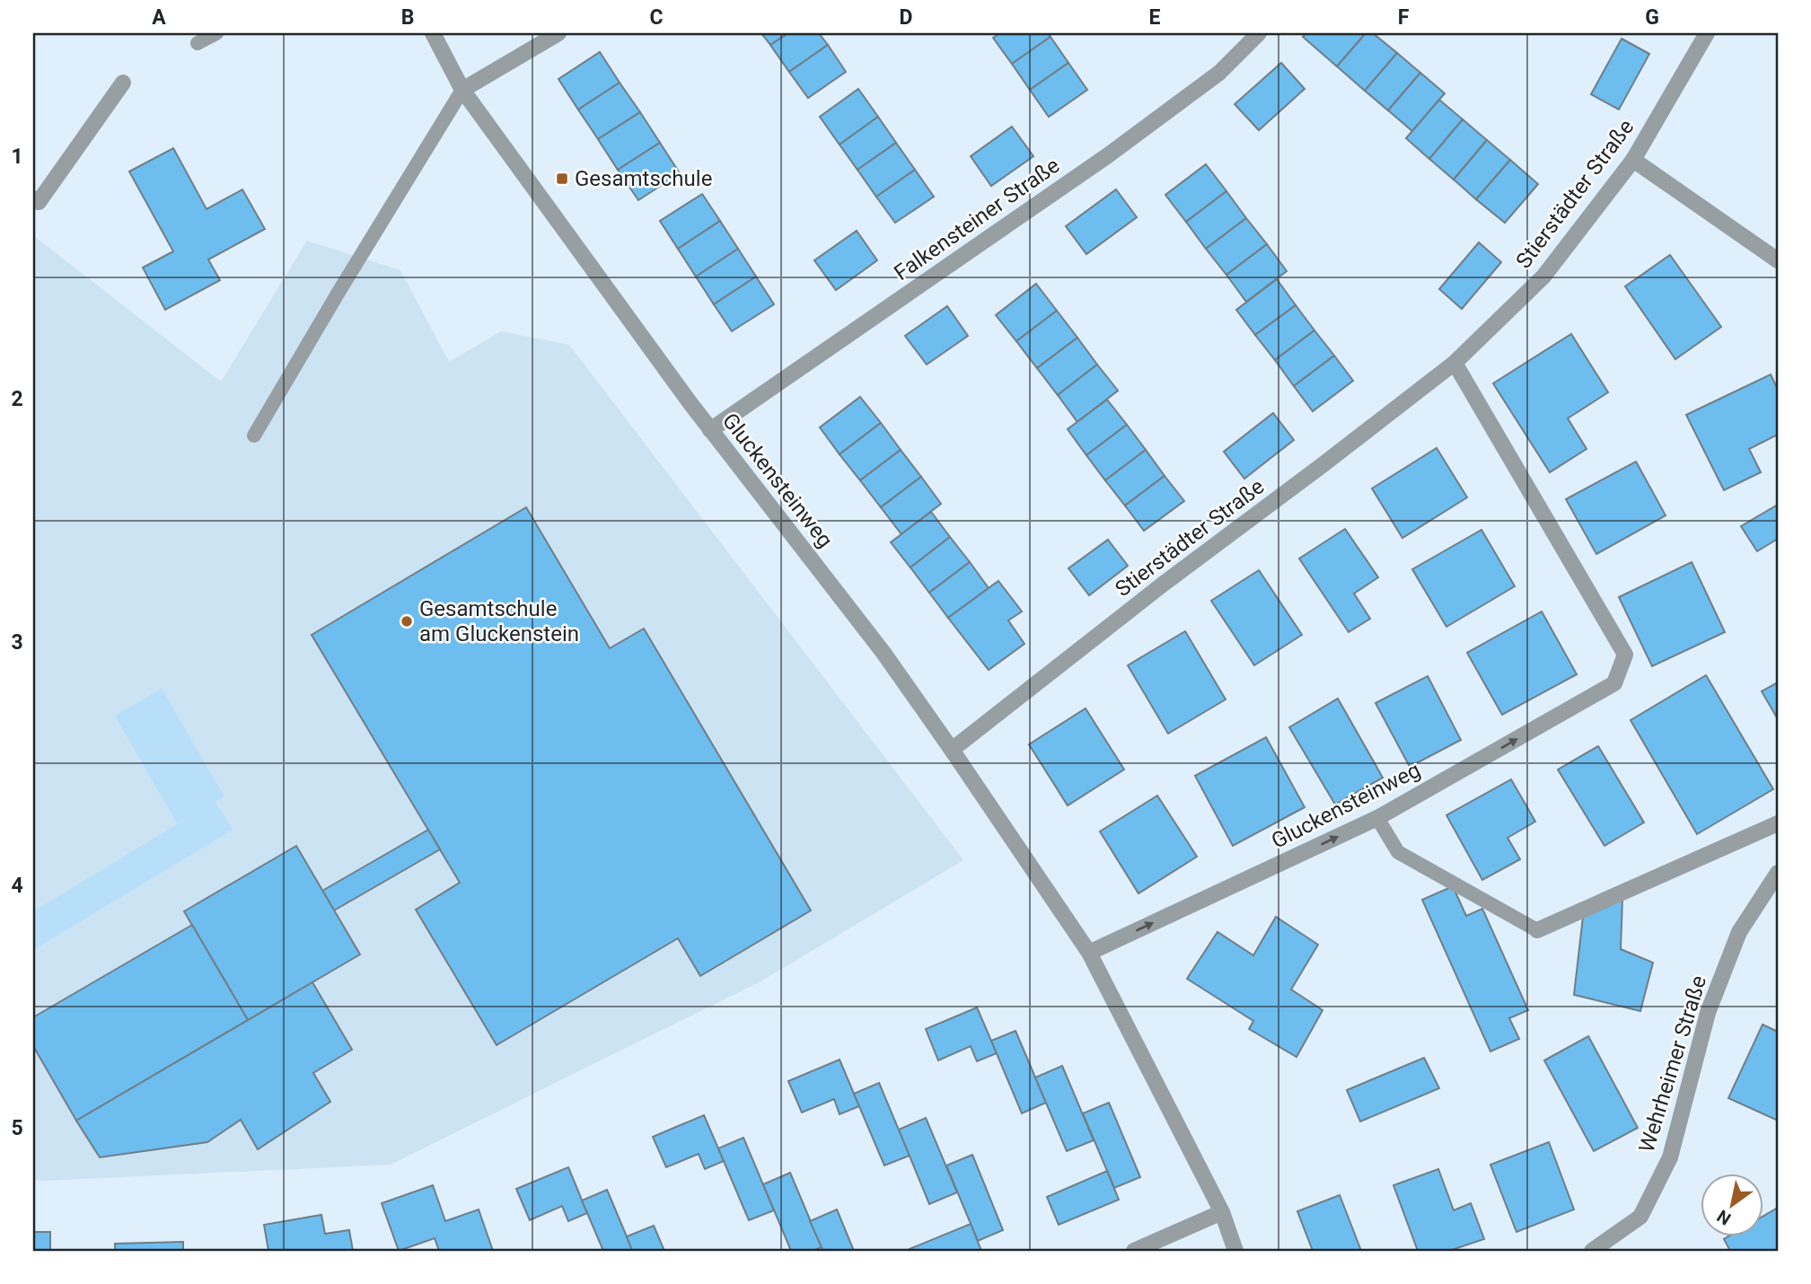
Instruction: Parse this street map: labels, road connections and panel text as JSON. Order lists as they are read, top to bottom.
{
  "streets": {
    "street": [
      "Stierstädter Straße",
      "Falkensteiner Straße",
      "Gluckensteinweg",
      "Wehrheimer Straße"
    ]
  },
  "crossings": [
    ["Stierstädter Straße", "Gluckensteinweg"],
    ["Falkensteiner Straße", "Gluckensteinweg"]
  ],
  "places": {
    "transit": ["Gesamtschule"],
    "other": ["Gesamtschule am Gluckenstein"]
  },
  "north": "bottom left",
  "grid": {
    "columns": [
      "A",
      "B",
      "C",
      "D",
      "E",
      "F",
      "G"
    ],
    "rows": [
      "1",
      "2",
      "3",
      "4",
      "5"
    ]
  }
}
